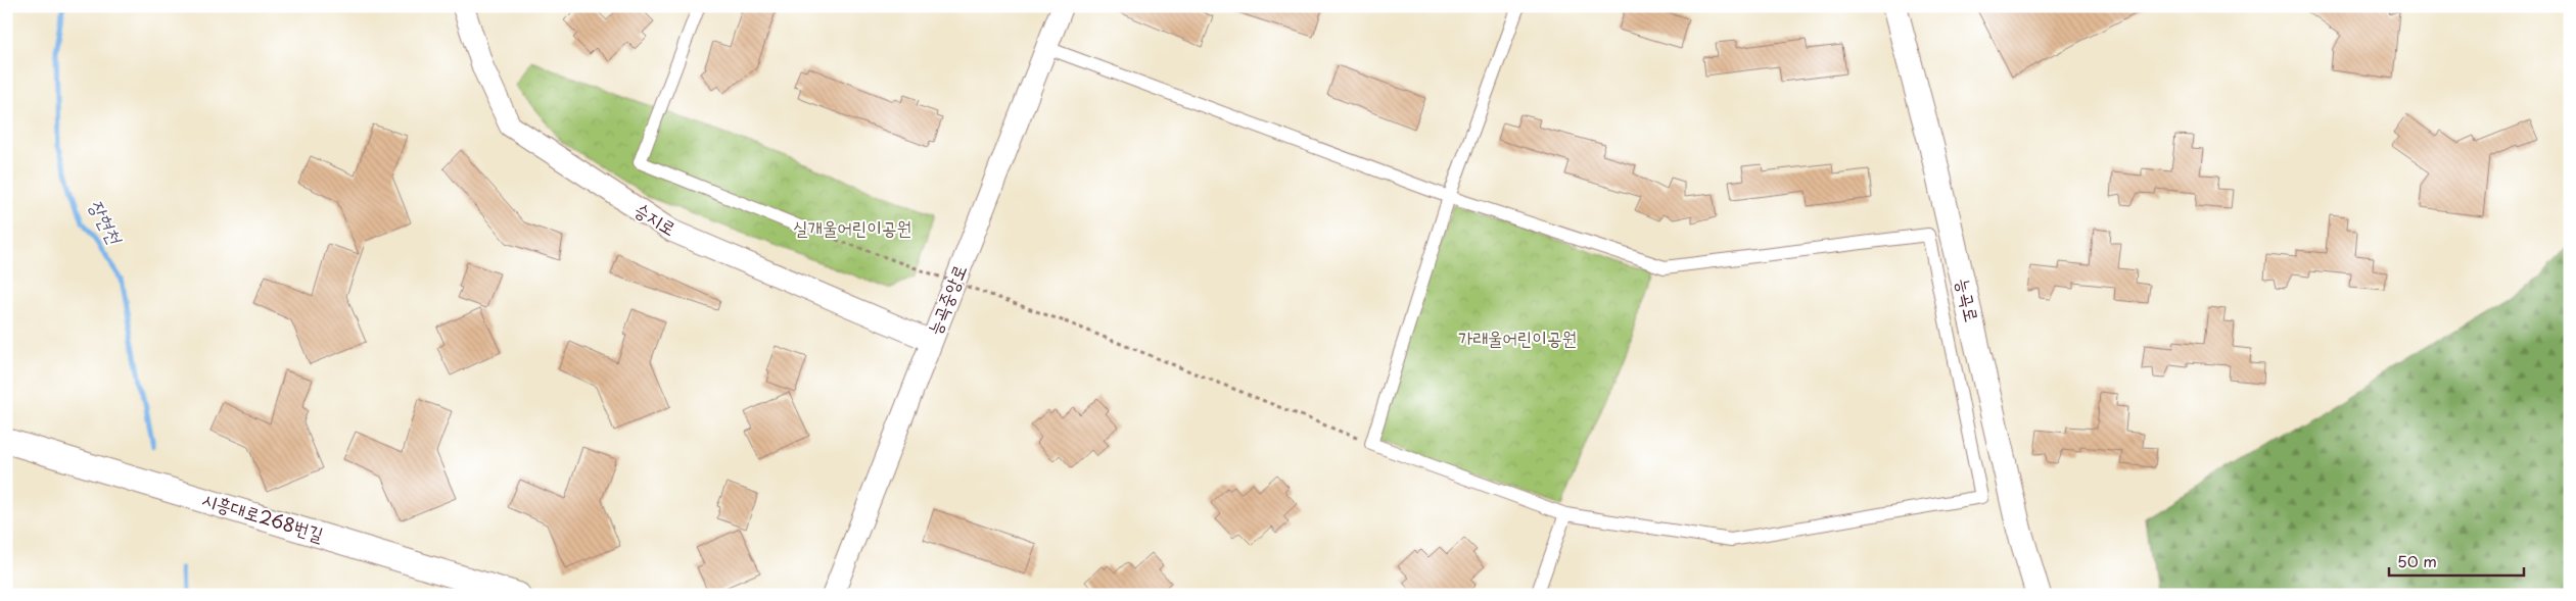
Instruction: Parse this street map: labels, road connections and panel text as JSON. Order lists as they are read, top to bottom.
{
  "streets": {
    "main road": ["능곡로", "시흥대로268번길"],
    "street": ["승지로", "능곡중앙로"]
  },
  "crossings": [
    ["승지로", "능곡중앙로"]
  ],
  "water": ["장현천"],
  "parks": ["실개울어린이공원", "가래울어린이공원"],
  "scale_bar": "50 m"
}
